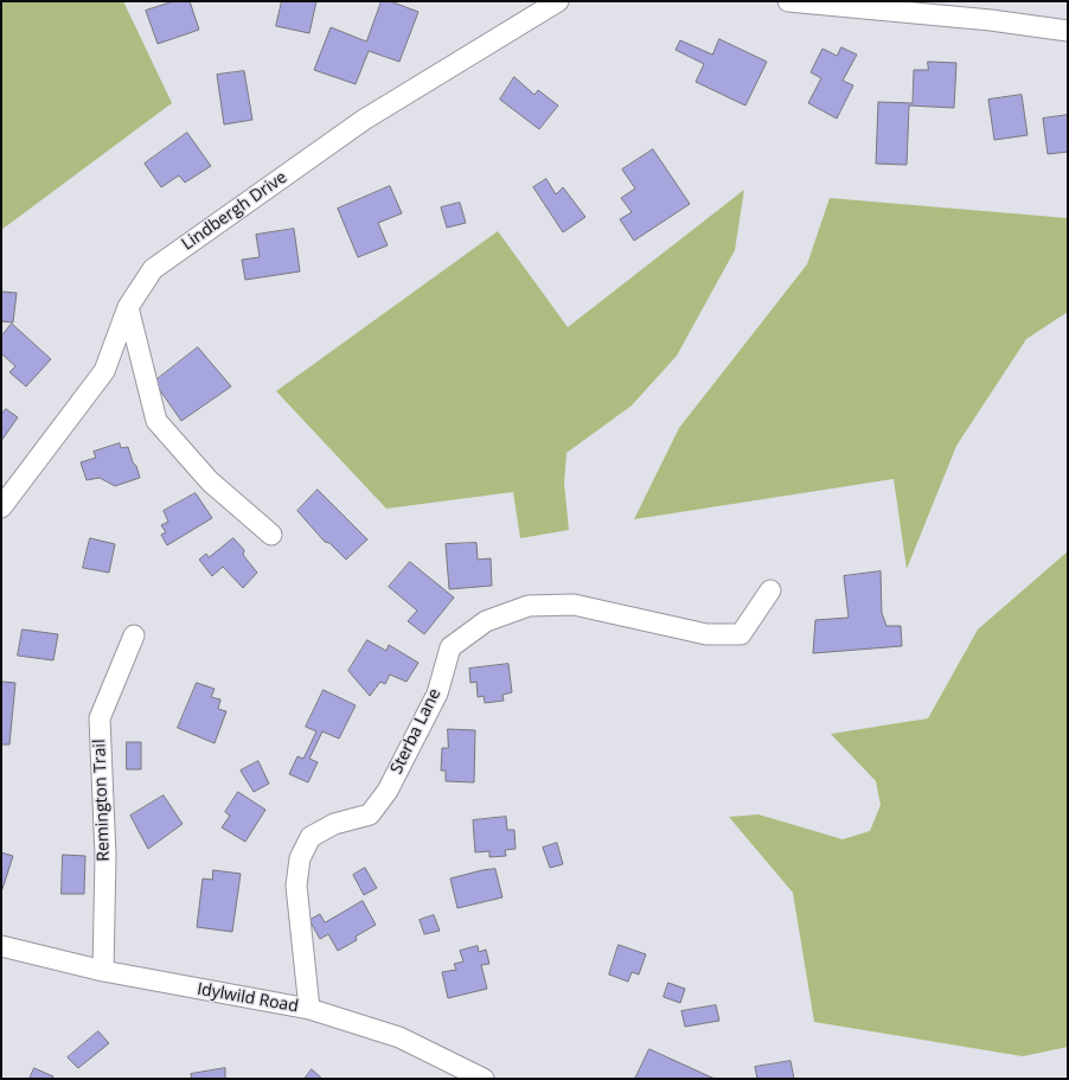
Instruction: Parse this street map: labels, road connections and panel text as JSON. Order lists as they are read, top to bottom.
{
  "streets": {
    "street": [
      "Lindbergh Drive",
      "Sterba Lane",
      "Remington Trail",
      "Idylwild Road"
    ]
  },
  "crossings": [
    ["Sterba Lane", "Idylwild Road"],
    ["Remington Trail", "Idylwild Road"]
  ]
}
